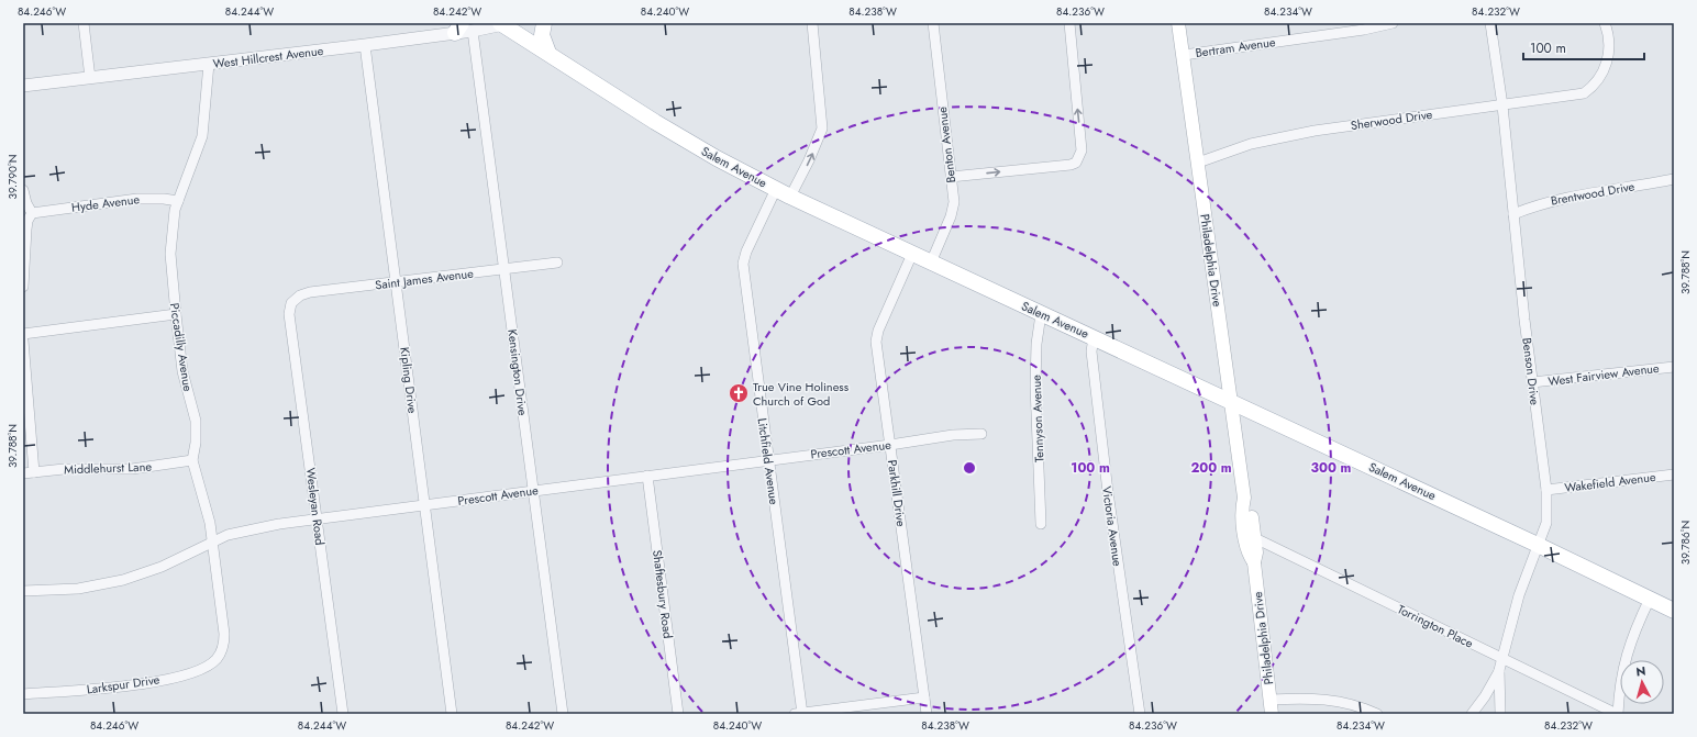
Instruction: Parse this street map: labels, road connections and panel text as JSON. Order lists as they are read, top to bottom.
{
  "streets": {
    "main road": ["Salem Avenue", "Philadelphia Drive"],
    "street": [
      "Bertram Avenue",
      "West Hillcrest Avenue",
      "Sherwood Drive",
      "Benton Avenue",
      "Brentwood Drive",
      "Hyde Avenue",
      "Saint James Avenue",
      "Piccadilly Avenue",
      "Benson Drive",
      "Kensington Drive",
      "West Fairview Avenue",
      "Kipling Drive",
      "Tennyson Avenue",
      "Prescott Avenue",
      "Litchfield Avenue",
      "Middlehurst Lane",
      "Wakefield Avenue",
      "Parkhill Drive",
      "Wesleyan Road",
      "Victoria Avenue",
      "Shaftesbury Road",
      "Torrington Place",
      "Larkspur Drive"
    ]
  },
  "crossings": [
    ["Bertram Avenue", "Philadelphia Drive"],
    ["West Hillcrest Avenue", "Salem Avenue"],
    ["West Hillcrest Avenue", "Piccadilly Avenue"],
    ["West Hillcrest Avenue", "Kensington Drive"],
    ["West Hillcrest Avenue", "Kipling Drive"],
    ["Sherwood Drive", "Philadelphia Drive"],
    ["Sherwood Drive", "Benson Drive"],
    ["Benton Avenue", "Salem Avenue"],
    ["Salem Avenue", "Philadelphia Drive"],
    ["Salem Avenue", "Benson Drive"],
    ["Salem Avenue", "Tennyson Avenue"],
    ["Salem Avenue", "Litchfield Avenue"],
    ["Salem Avenue", "Parkhill Drive"],
    ["Salem Avenue", "Victoria Avenue"],
    ["Brentwood Drive", "Benson Drive"],
    ["Hyde Avenue", "Piccadilly Avenue"],
    ["Philadelphia Drive", "Torrington Place"],
    ["Saint James Avenue", "Kensington Drive"],
    ["Saint James Avenue", "Kipling Drive"],
    ["Saint James Avenue", "Wesleyan Road"],
    ["Piccadilly Avenue", "Prescott Avenue"],
    ["Piccadilly Avenue", "Middlehurst Lane"],
    ["Piccadilly Avenue", "Larkspur Drive"],
    ["Benson Drive", "West Fairview Avenue"],
    ["Benson Drive", "Wakefield Avenue"],
    ["Benson Drive", "Torrington Place"],
    ["Kensington Drive", "Prescott Avenue"],
    ["Kipling Drive", "Prescott Avenue"],
    ["Prescott Avenue", "Litchfield Avenue"],
    ["Prescott Avenue", "Parkhill Drive"],
    ["Prescott Avenue", "Wesleyan Road"],
    ["Prescott Avenue", "Shaftesbury Road"]
  ],
  "places": {
    "church": ["True Vine Holiness Church of God"]
  },
  "scale_bar": "100 m",
  "north": "top",
  "coordinates": [
    "84.246°W",
    "84.244°W",
    "84.242°W",
    "84.240°W",
    "84.238°W",
    "84.236°W",
    "84.234°W",
    "84.232°W",
    "39.790°N",
    "39.788°N",
    "39.786°N"
  ],
  "rings": ["100 m", "200 m", "300 m"]
}
